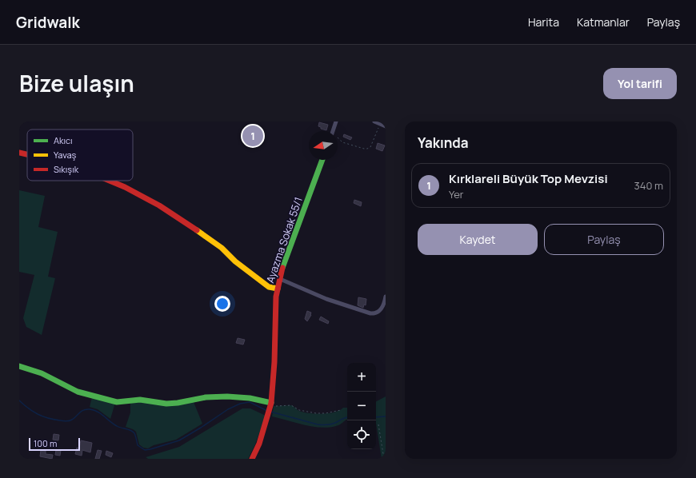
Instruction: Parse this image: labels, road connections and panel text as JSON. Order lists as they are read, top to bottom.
{
  "streets": {
    "street": ["Ayazma Sokak 55/1"]
  },
  "legend": ["Akıcı", "Yavaş", "Sıkışık"],
  "scale_bar": "100 m",
  "north": "left",
  "page": {
    "header": "Gridwalk",
    "nav": ["Harita", "Katmanlar", "Paylaş"],
    "title": "Bize ulaşın",
    "buttons": [
      "Yol tarifi",
      ["Kaydet", "Paylaş"]
    ],
    "heading": "Yakında",
    "pins": "1",
    "list": [
      {
        "mark": "1",
        "name": "Kırklareli Büyük Top Mevzisi",
        "note": "Yer",
        "value": "340 m"
      }
    ],
    "map_buttons": ["+", "−"],
    "scale": "100 m"
  }
}
